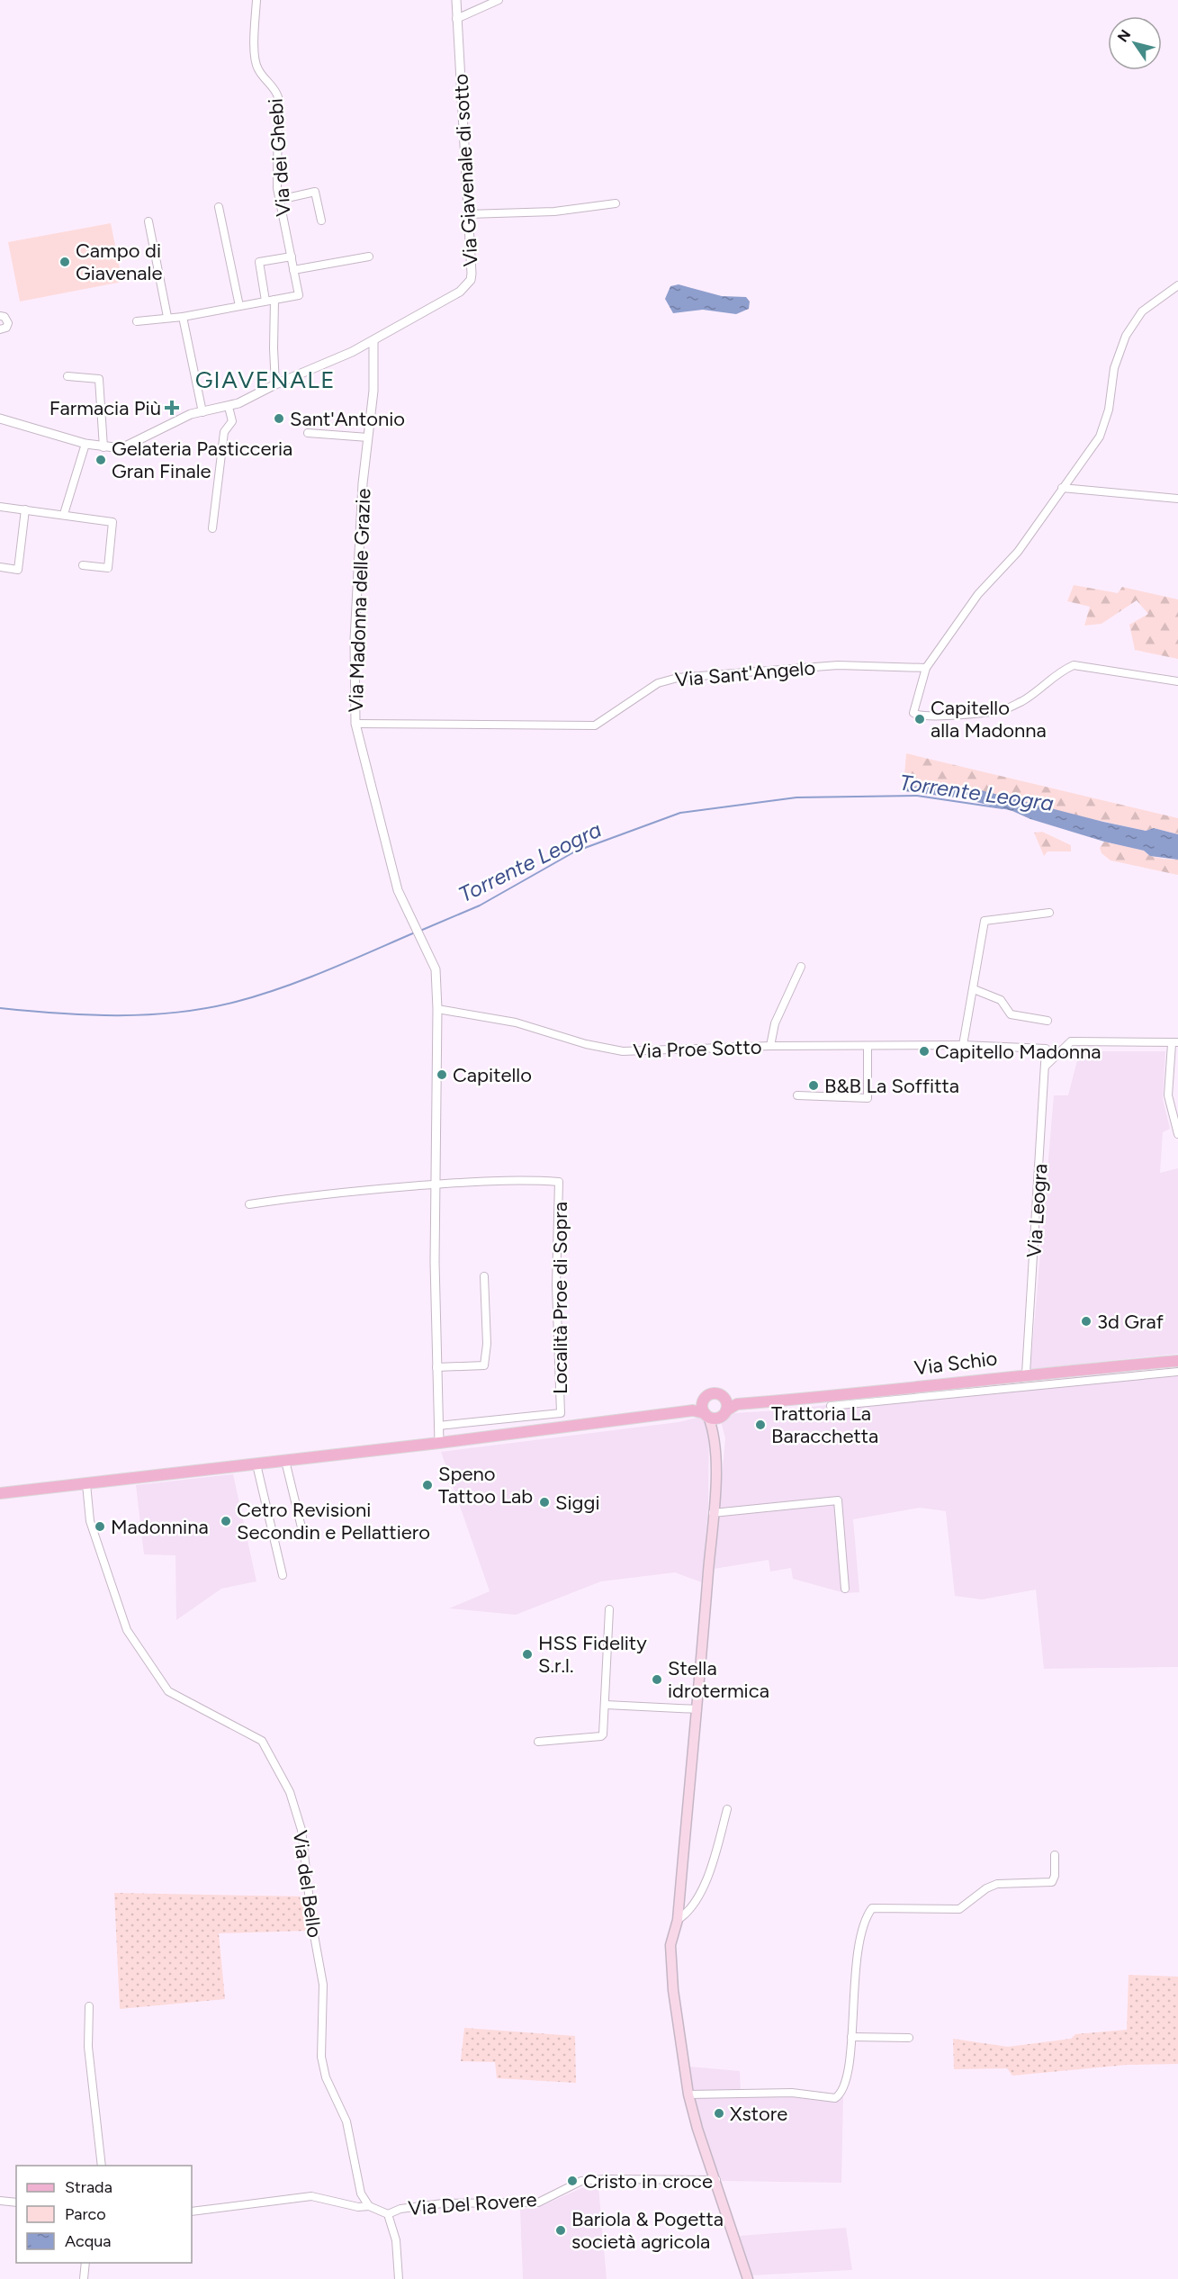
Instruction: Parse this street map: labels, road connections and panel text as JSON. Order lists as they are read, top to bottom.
{
  "streets": {
    "main road": ["Via Schio"],
    "street": [
      "Via dei Ghebi",
      "Via Giavenale di sotto",
      "Via Madonna delle Grazie",
      "Via Sant'Angelo",
      "Via Proe Sotto",
      "Via Leogra",
      "Località Proe di Sopra",
      "Via del Bello",
      "Via Del Rovere"
    ]
  },
  "crossings": [
    ["Via Giavenale di sotto", "Via Madonna delle Grazie"],
    ["Via Madonna delle Grazie", "Via Sant'Angelo"],
    ["Via Madonna delle Grazie", "Via Proe Sotto"],
    ["Via Proe Sotto", "Via Leogra"],
    ["Via Leogra", "Via Schio"]
  ],
  "districts": ["GIAVENALE"],
  "water": ["Torrente Leogra"],
  "places": {
    "other": [
      "Campo di Giavenale",
      "Sant'Antonio",
      "Gelateria Pasticceria Gran Finale",
      "Capitello alla Madonna",
      "Capitello Madonna",
      "Capitello",
      "B&B La Soffitta",
      "3d Graf",
      "Trattoria La Baracchetta",
      "Speno Tattoo Lab",
      "Siggi",
      "Cetro Revisioni Secondin e Pellattiero",
      "Madonnina",
      "HSS Fidelity S.r.l.",
      "Stella idrotermica",
      "Xstore",
      "Cristo in croce",
      "Bariola & Pogetta società agricola"
    ],
    "health": ["Farmacia Più"]
  },
  "legend": ["Strada", "Parco", "Acqua"],
  "north": "top left"
}
